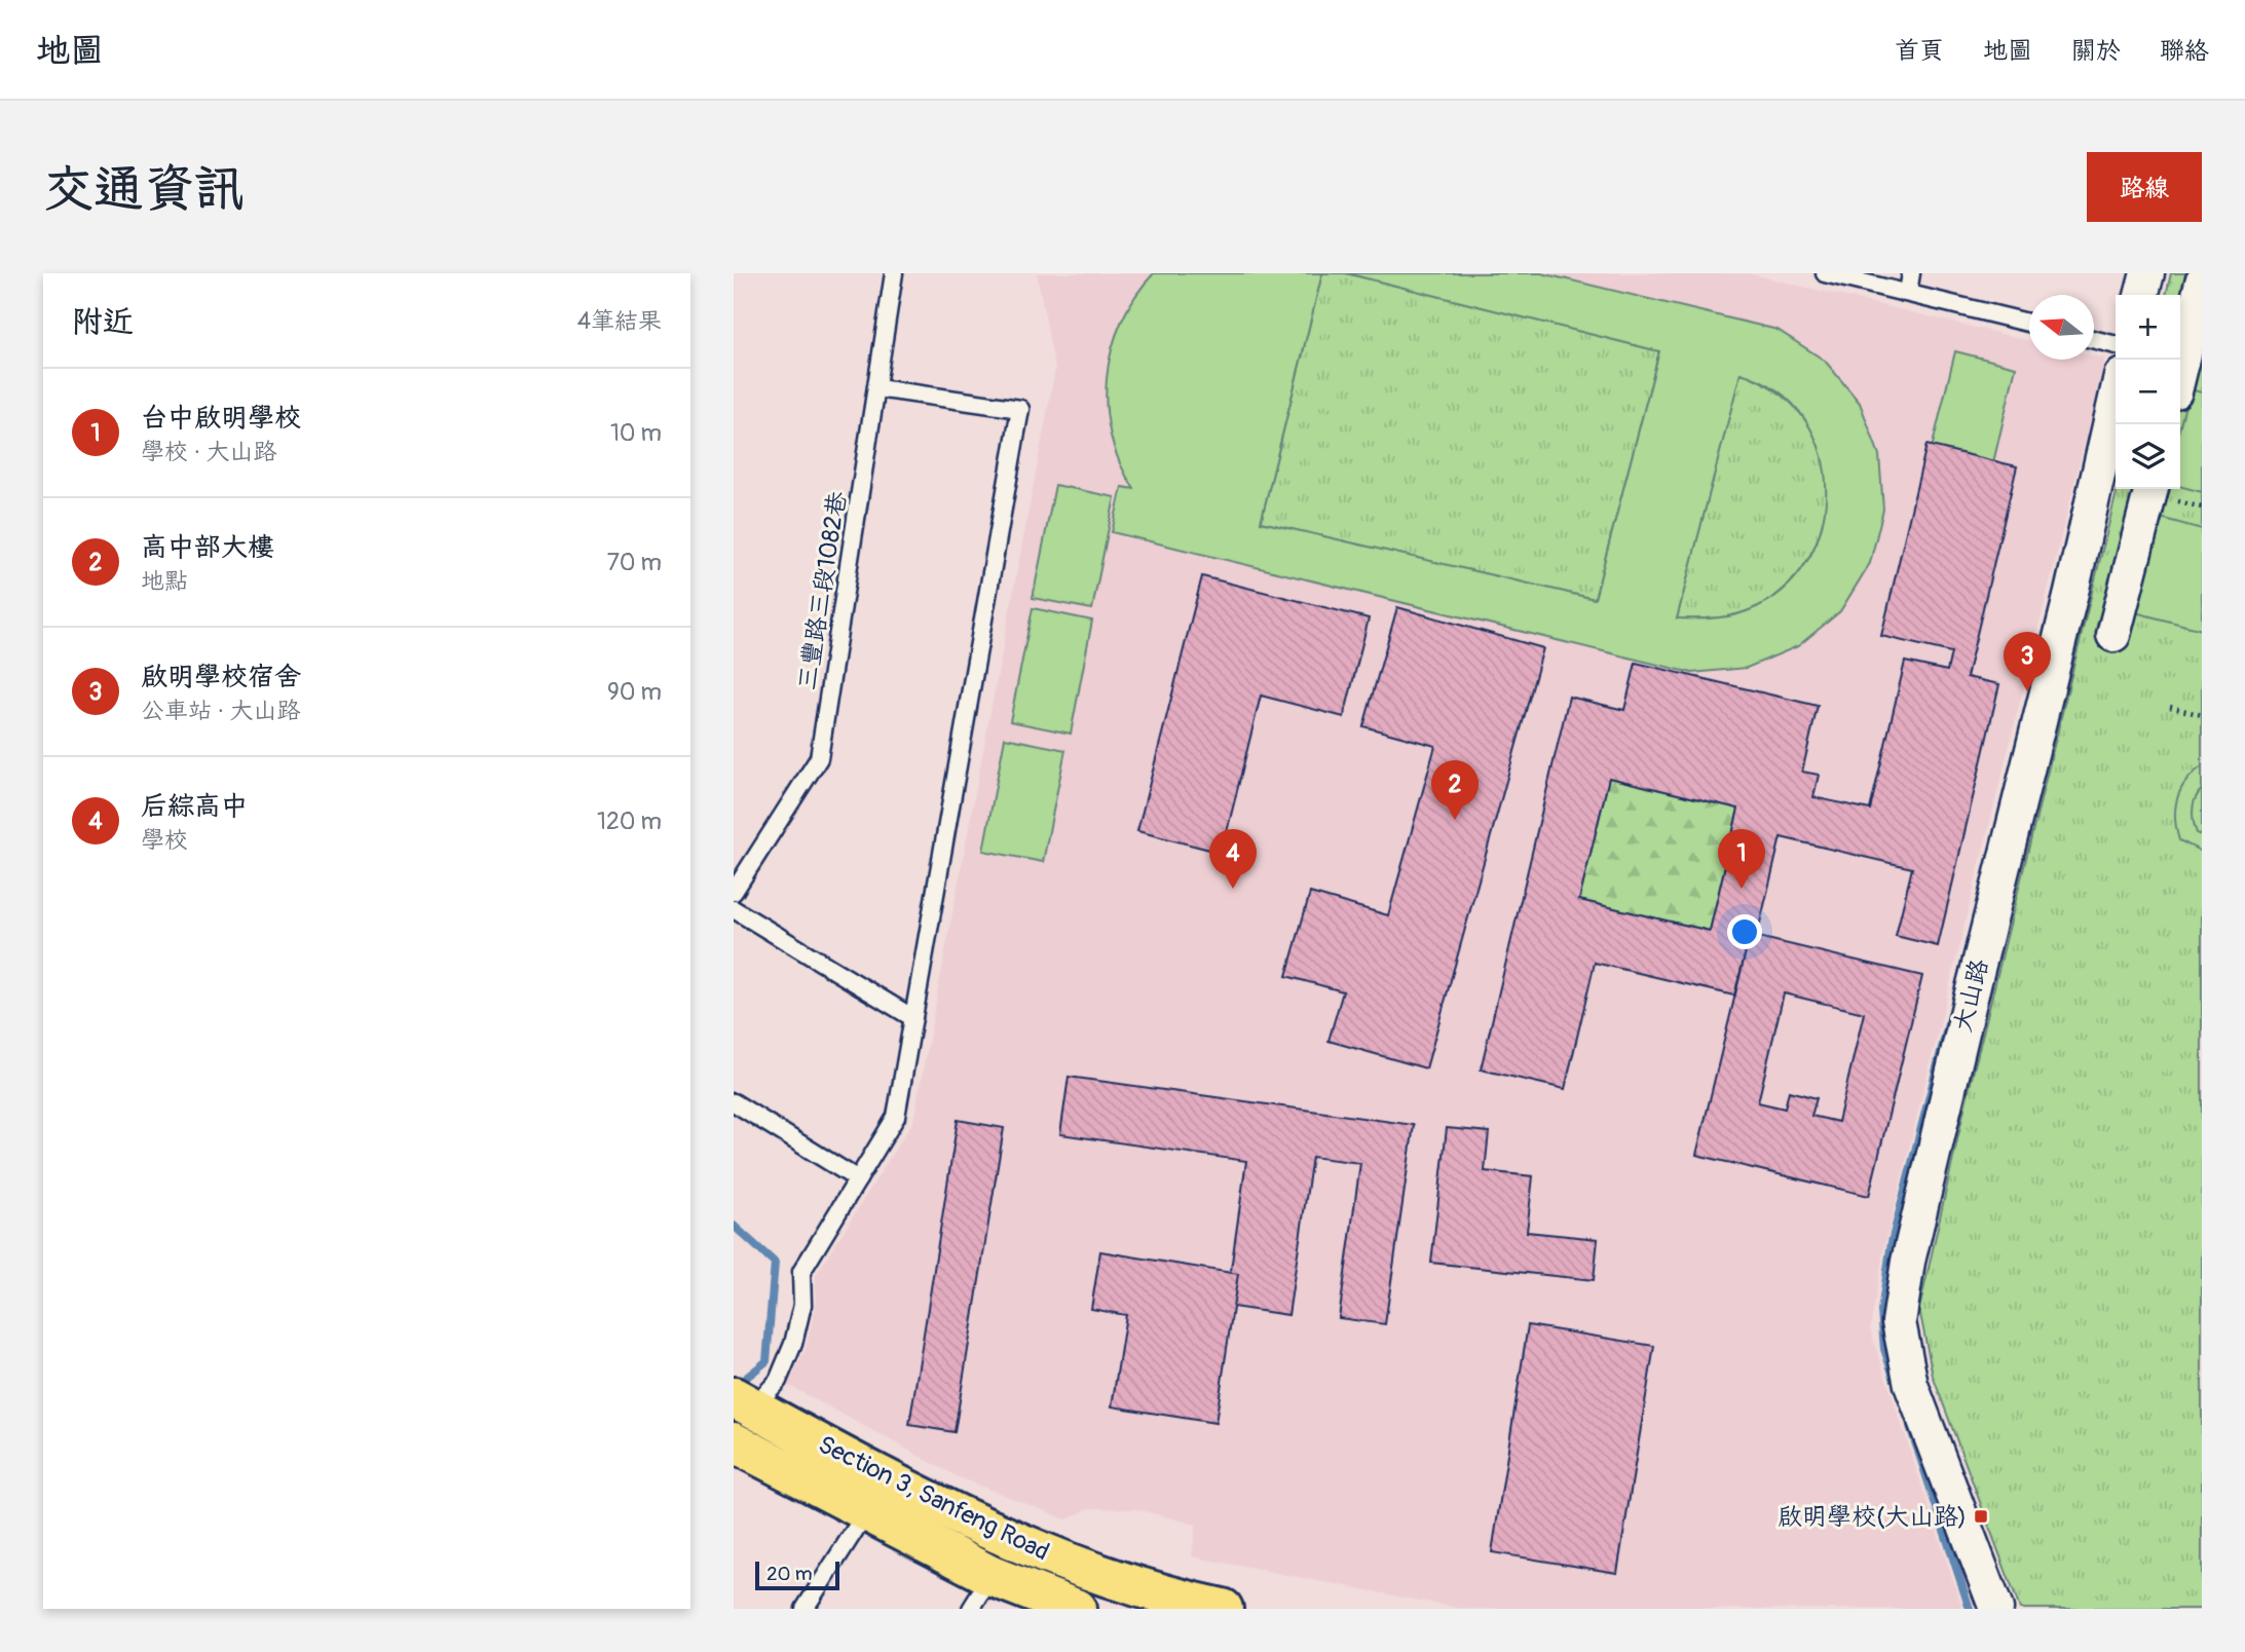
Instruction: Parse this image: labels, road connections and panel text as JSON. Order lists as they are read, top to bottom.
{
  "streets": {
    "main road": ["Section 3, Sanfeng Road"],
    "street": ["大山路"],
    "lane": ["三豐路三段1082巷"]
  },
  "places": {
    "transit": ["啟明學校(大山路)"]
  },
  "scale_bar": "20 m",
  "north": "left",
  "page": {
    "header": "地圖",
    "nav": [
      "首頁",
      "地圖",
      "關於",
      "聯絡"
    ],
    "buttons": "路線",
    "title": "交通資訊",
    "heading": ["附近", "4筆結果"],
    "map_buttons": ["+", "−"],
    "list": [
      {
        "mark": "1",
        "name": "台中啟明學校",
        "note": "學校 · 大山路",
        "value": "10 m"
      },
      {
        "mark": "2",
        "name": "高中部大樓",
        "note": "地點",
        "value": "70 m"
      },
      {
        "mark": "3",
        "name": "啟明學校宿舍",
        "note": "公車站 · 大山路",
        "value": "90 m"
      },
      {
        "mark": "4",
        "name": "后綜高中",
        "note": "學校",
        "value": "120 m"
      }
    ],
    "pins": [
      "3",
      "2",
      "1",
      "4"
    ],
    "scale": "20 m"
  }
}
